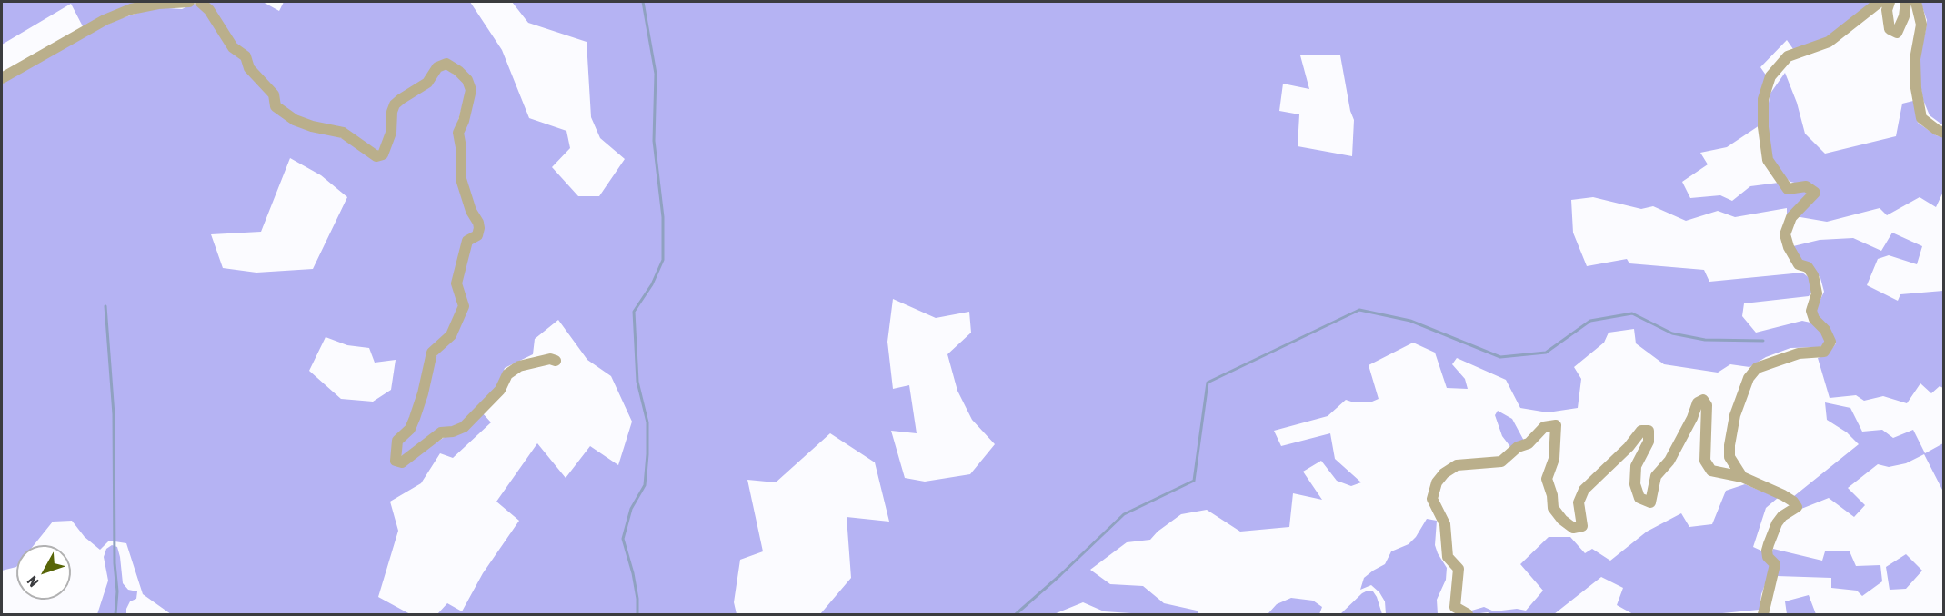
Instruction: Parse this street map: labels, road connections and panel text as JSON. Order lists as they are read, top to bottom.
{
  "north": "bottom left"
}
